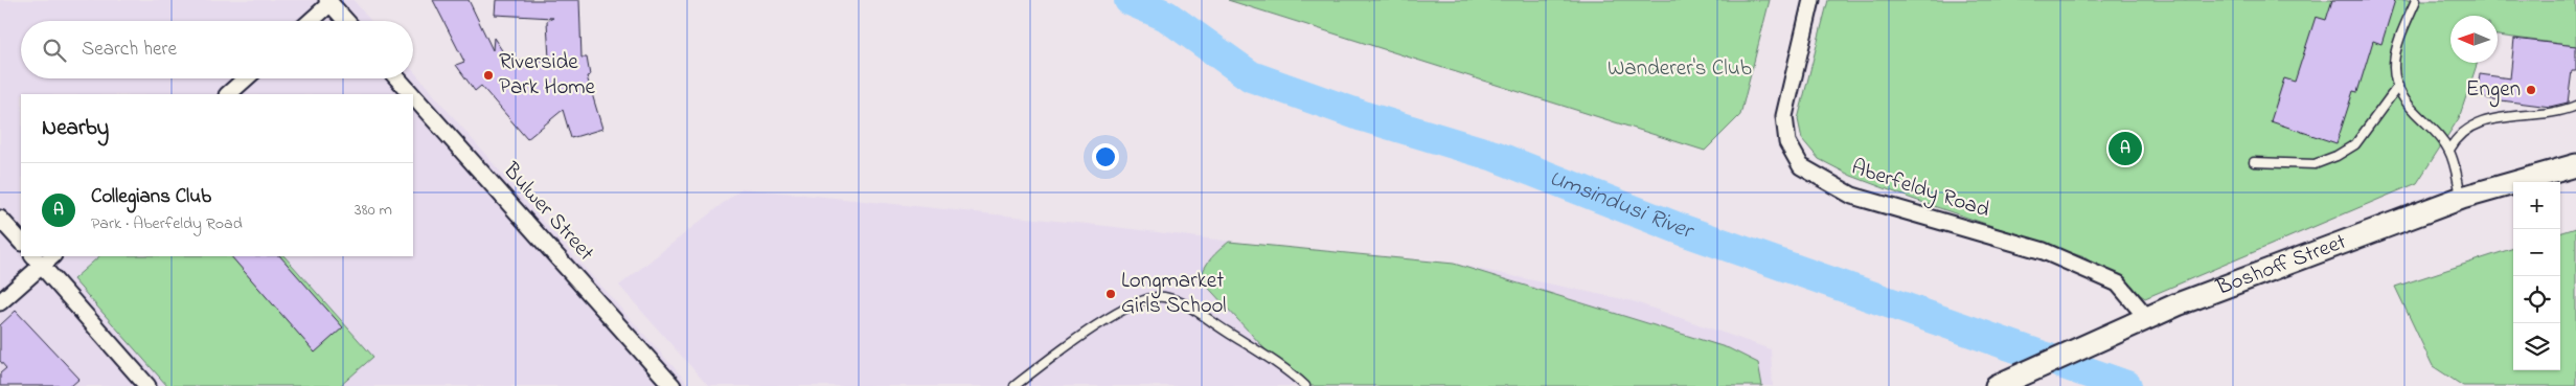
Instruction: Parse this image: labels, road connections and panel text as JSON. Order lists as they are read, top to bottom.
{
  "streets": {
    "main road": ["Boshoff Street"],
    "street": ["Aberfeldy Road", "Bulwer Street"]
  },
  "crossings": [
    ["Aberfeldy Road", "Boshoff Street"]
  ],
  "water": ["Umsindusi River"],
  "parks": ["Wanderer's Club"],
  "places": ["Riverside Park Home", "Engen", "Longmarket Girls School"],
  "north": "left",
  "page": {
    "search": "Search here",
    "heading": "Nearby",
    "pins": "A",
    "list": [
      {
        "mark": "A",
        "name": "Collegians Club",
        "note": "Park · Aberfeldy Road",
        "value": "380 m"
      }
    ],
    "map_buttons": ["+", "−"]
  }
}
